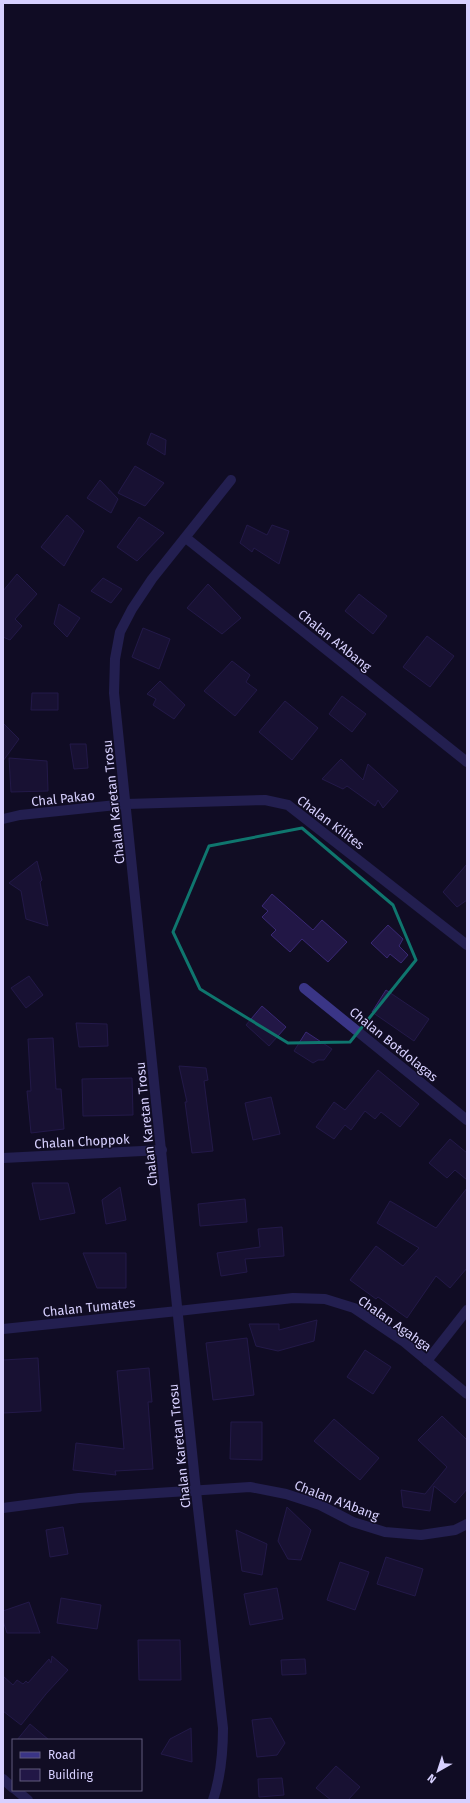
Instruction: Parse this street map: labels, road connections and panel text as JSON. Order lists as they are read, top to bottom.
{
  "streets": {
    "street": [
      "Chalan A'Abang",
      "Chal Pakao",
      "Chalan Karetan Trosu",
      "Chalan Kilites",
      "Chalan Botdolagas",
      "Chalan Choppok",
      "Chalan Tumates",
      "Chalan Agahga"
    ]
  },
  "crossings": [
    ["Chalan A'Abang", "Chalan Karetan Trosu"],
    ["Chal Pakao", "Chalan Karetan Trosu"],
    ["Chal Pakao", "Chalan Kilites"],
    ["Chalan Karetan Trosu", "Chalan Kilites"],
    ["Chalan Karetan Trosu", "Chalan Choppok"],
    ["Chalan Karetan Trosu", "Chalan Tumates"],
    ["Chalan Karetan Trosu", "Chalan Agahga"],
    ["Chalan Tumates", "Chalan Agahga"]
  ],
  "legend": ["Road", "Building"],
  "north": "bottom left"
}
